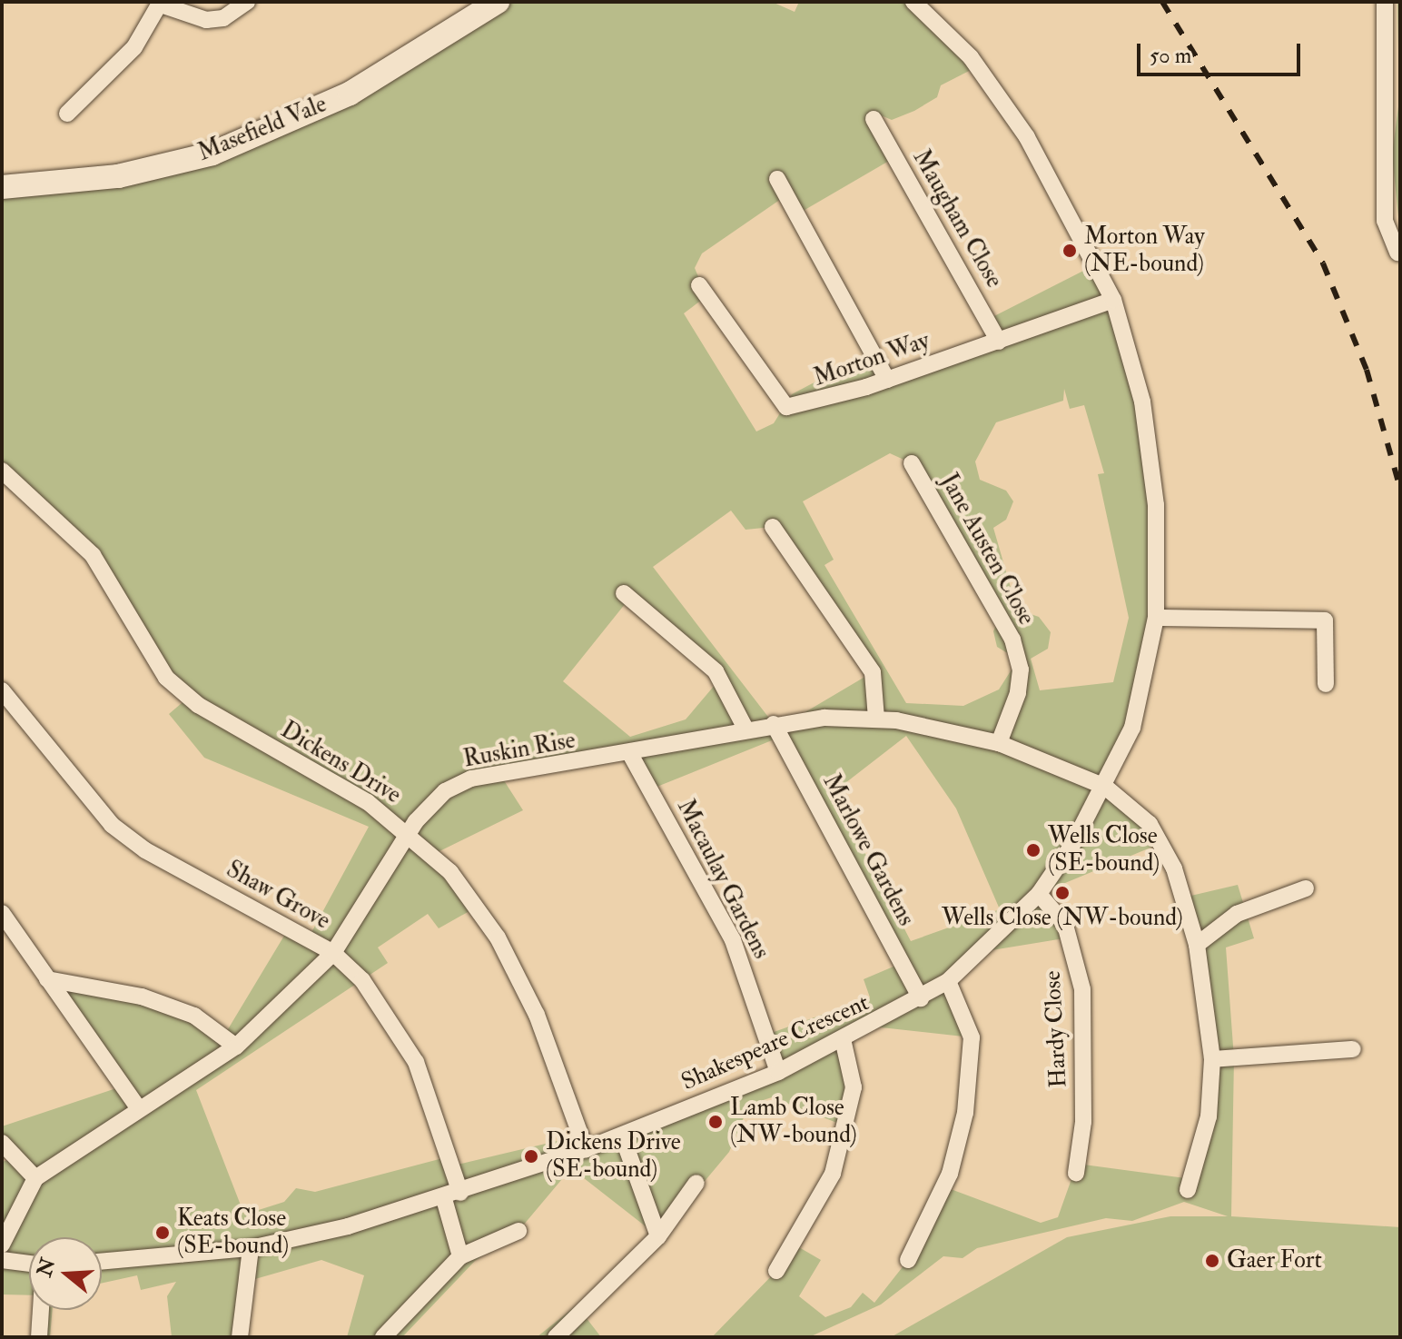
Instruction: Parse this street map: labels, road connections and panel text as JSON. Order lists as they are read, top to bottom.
{
  "streets": {
    "street": [
      "Masefield Vale",
      "Maugham Close",
      "Morton Way",
      "Jane Austen Close",
      "Ruskin Rise",
      "Dickens Drive",
      "Marlowe Gardens",
      "Macaulay Gardens",
      "Shaw Grove",
      "Hardy Close",
      "Shakespeare Crescent"
    ]
  },
  "crossings": [
    ["Maugham Close", "Morton Way"],
    ["Morton Way", "Shakespeare Crescent"],
    ["Jane Austen Close", "Ruskin Rise"],
    ["Ruskin Rise", "Dickens Drive"],
    ["Ruskin Rise", "Marlowe Gardens"],
    ["Ruskin Rise", "Macaulay Gardens"],
    ["Ruskin Rise", "Shaw Grove"],
    ["Ruskin Rise", "Shakespeare Crescent"],
    ["Dickens Drive", "Shakespeare Crescent"],
    ["Marlowe Gardens", "Shakespeare Crescent"],
    ["Macaulay Gardens", "Shakespeare Crescent"],
    ["Shaw Grove", "Shakespeare Crescent"],
    ["Hardy Close", "Shakespeare Crescent"]
  ],
  "places": [
    "Morton Way (NE-bound)",
    "Wells Close (SE-bound)",
    "Wells Close (NW-bound)",
    "Lamb Close (NW-bound)",
    "Dickens Drive (SE-bound)",
    "Keats Close (SE-bound)",
    "Gaer Fort"
  ],
  "scale_bar": "50 m",
  "north": "left"
}
